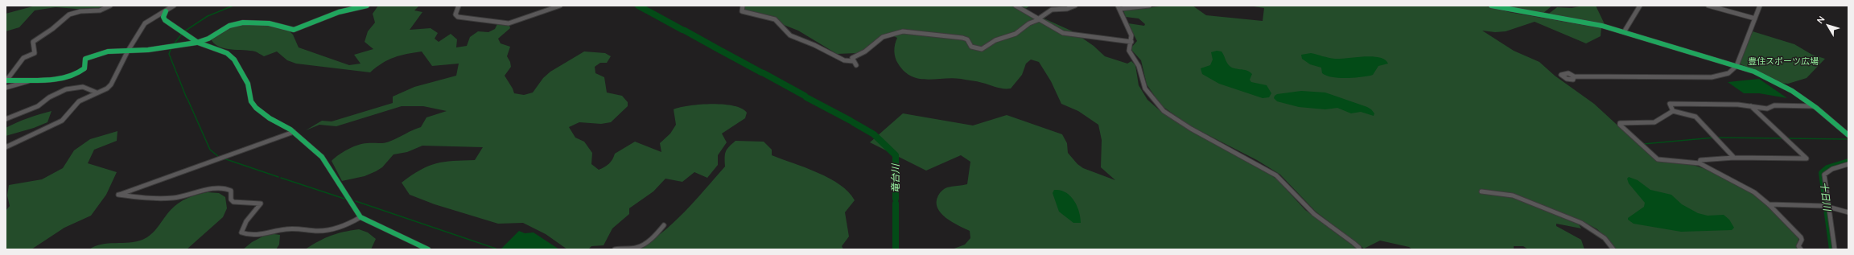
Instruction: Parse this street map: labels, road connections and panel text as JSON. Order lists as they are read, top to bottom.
{
  "water": ["竜台川", "十日川"],
  "parks": ["豊住スポーツ広場"],
  "north": "top left"
}
